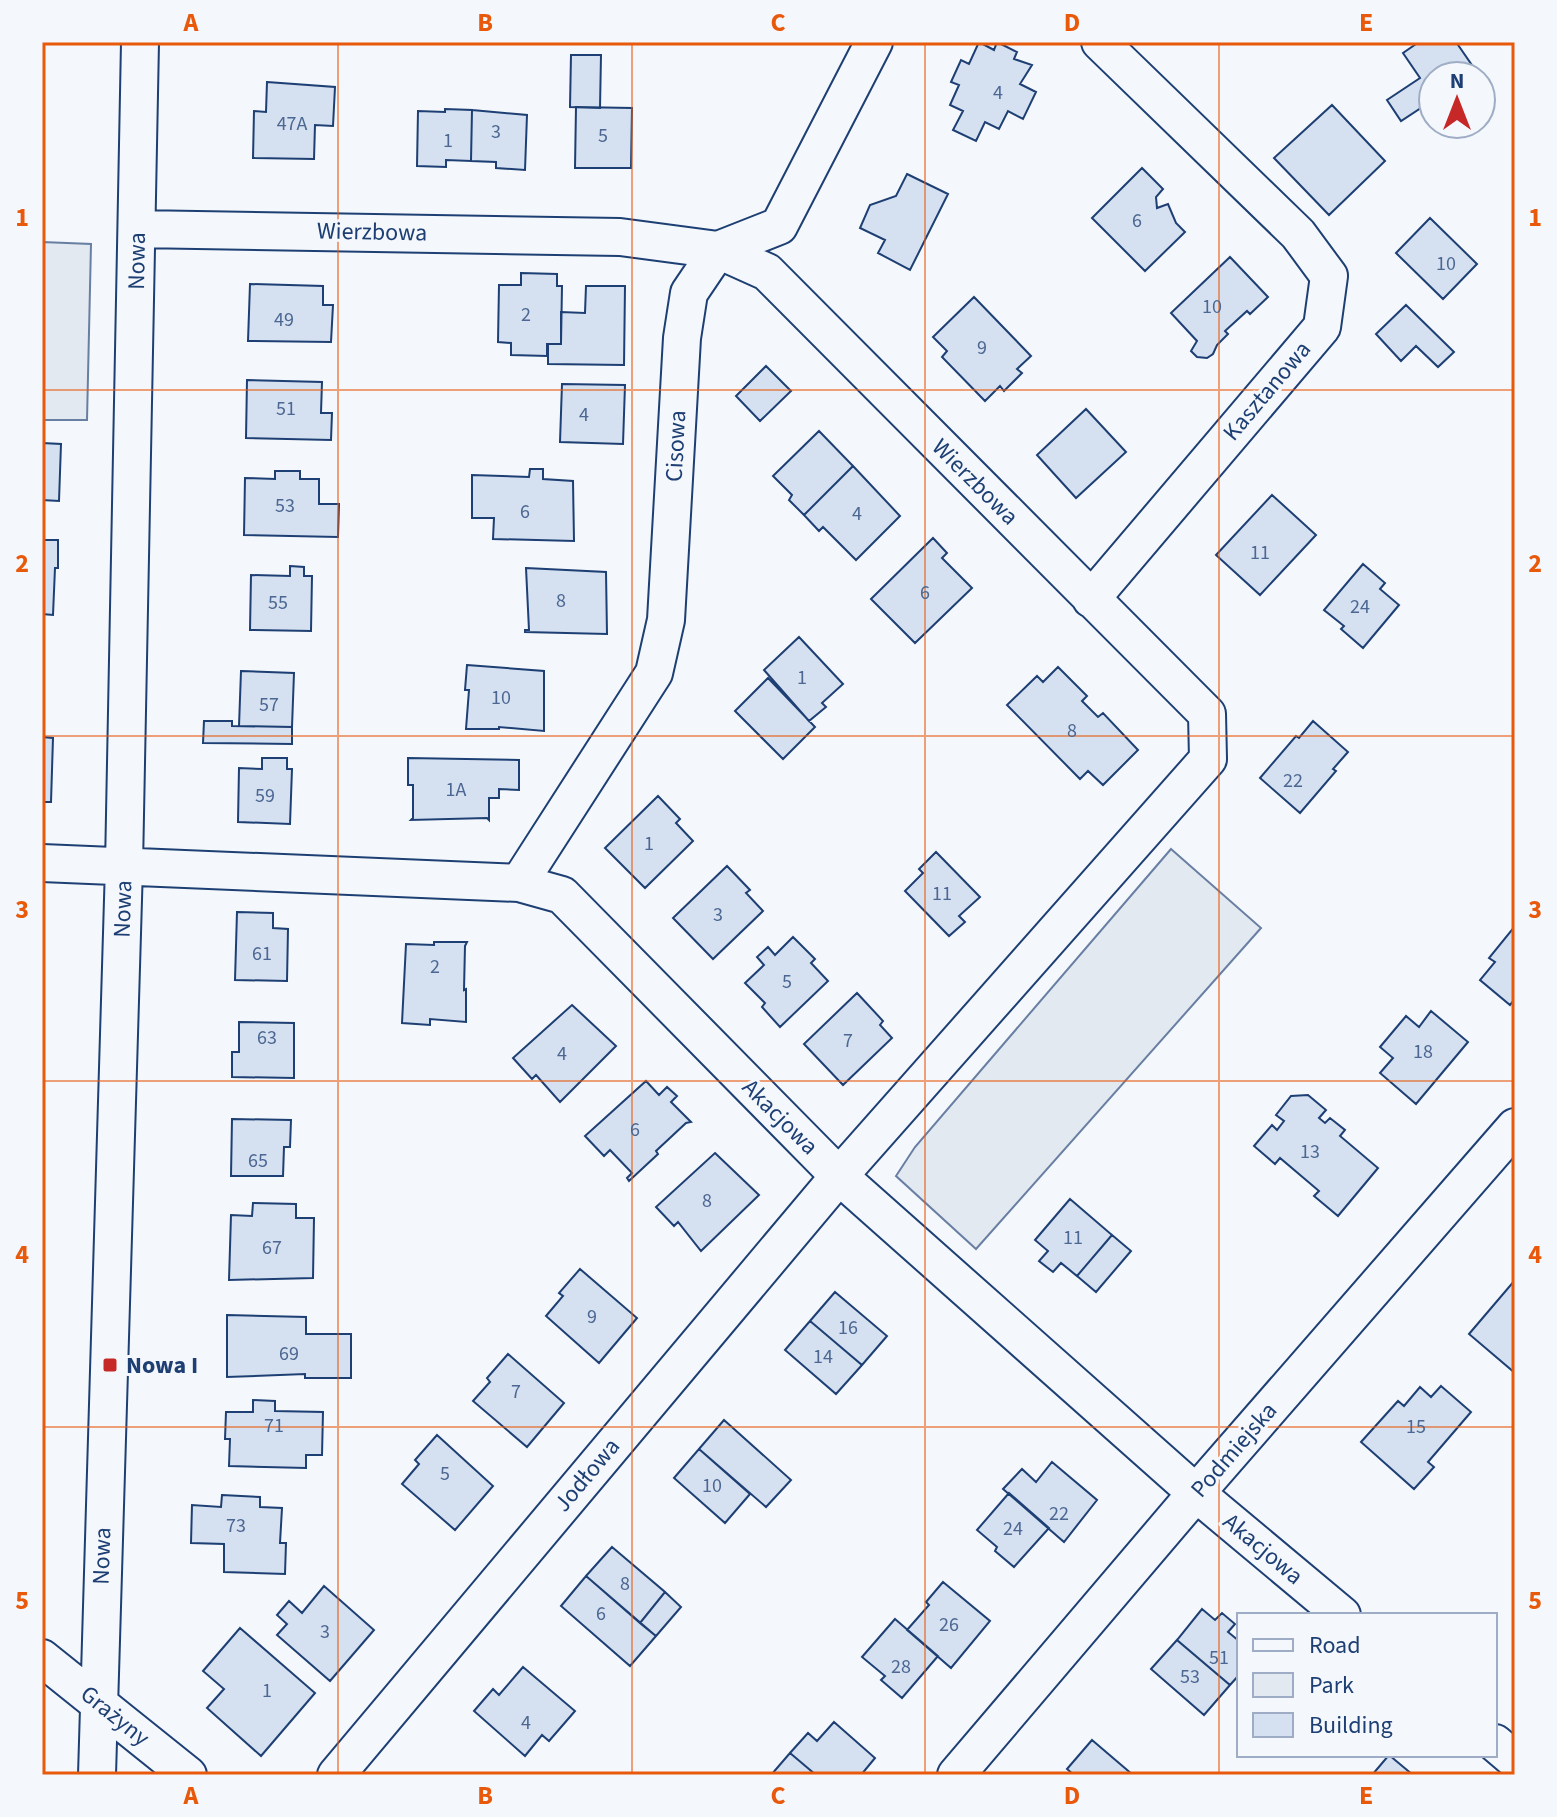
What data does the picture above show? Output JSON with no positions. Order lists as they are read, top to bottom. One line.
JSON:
{"streets":{"street":["Wierzbowa","Nowa","Kasztanowa","Cisowa","Akacjowa","Podmiejska","Jodłowa","Grażyny"]},"crossings":[["Wierzbowa","Nowa"],["Wierzbowa","Kasztanowa"],["Wierzbowa","Cisowa"],["Wierzbowa","Akacjowa"],["Wierzbowa","Jodłowa"],["Nowa","Akacjowa"],["Nowa","Grażyny"],["Cisowa","Akacjowa"],["Akacjowa","Podmiejska"],["Akacjowa","Jodłowa"]],"places":{"transit":["Nowa I"]},"house_numbers":["4","47A","3","5","1","6","10","10","2","49","9","51","4","53","6","4","11","6","8","55","24","1","10","57","8","22","1A","59","1","11","3","61","2","5","63","7","18","4","6","13","65","8","11","67","9","16","69","14","7","71","15","5","10","22","73","24","8","6","26","3","51","28","53","1","4"],"legend":["Road","Park","Building"],"north":"top","grid":{"columns":["A","B","C","D","E"],"rows":["1","2","3","4","5"]}}
